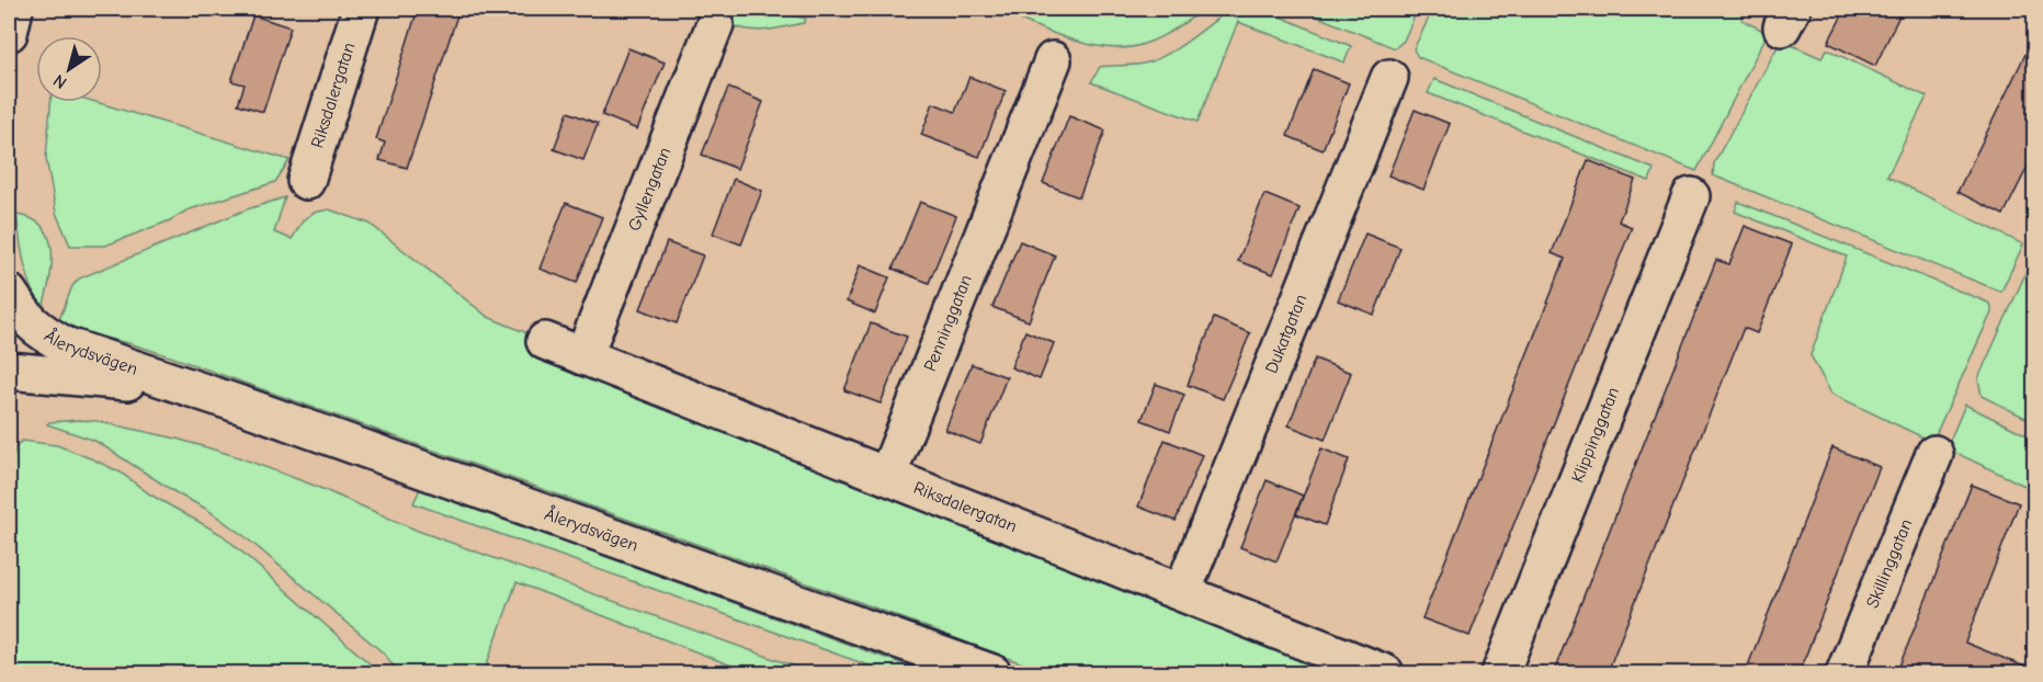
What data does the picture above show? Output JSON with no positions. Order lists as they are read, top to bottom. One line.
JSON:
{"streets":{"street":["Riksdalergatan","Gyllengatan","Penninggatan","Dukatgatan","Ålerydsvägen","Klippinggatan","Skillinggatan"]},"crossings":[["Riksdalergatan","Gyllengatan"],["Riksdalergatan","Penninggatan"],["Riksdalergatan","Dukatgatan"]],"north":"bottom left"}
